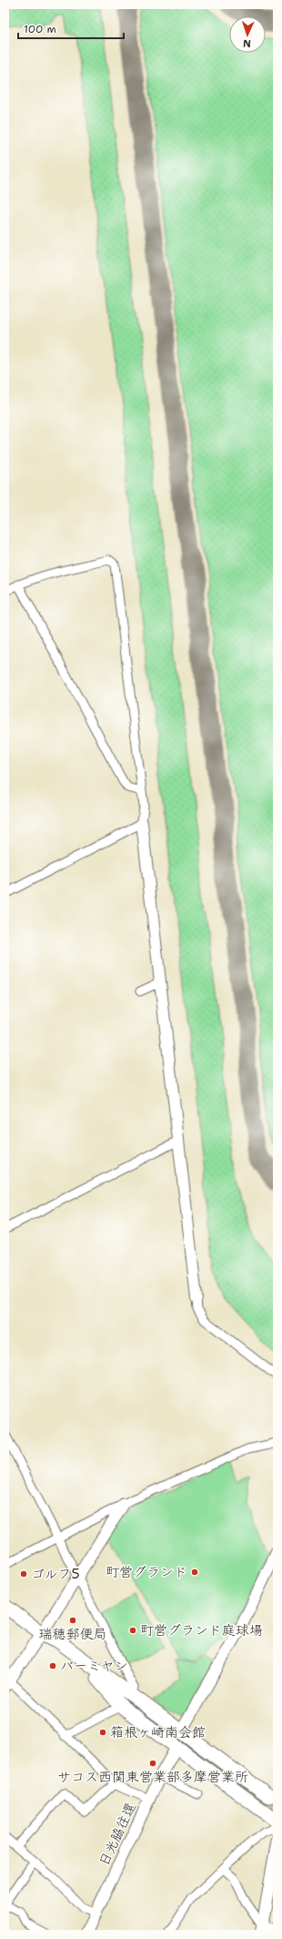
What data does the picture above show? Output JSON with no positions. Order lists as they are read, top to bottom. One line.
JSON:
{"streets":{"street":["日光脇往還"]},"places":["町営グランド","ゴルフ5","瑞穂郵便局","町営グランド庭球場","バーミヤン","箱根ヶ崎南会館","サコス西関東営業部多摩営業所"],"scale_bar":"100 m","north":"bottom"}
